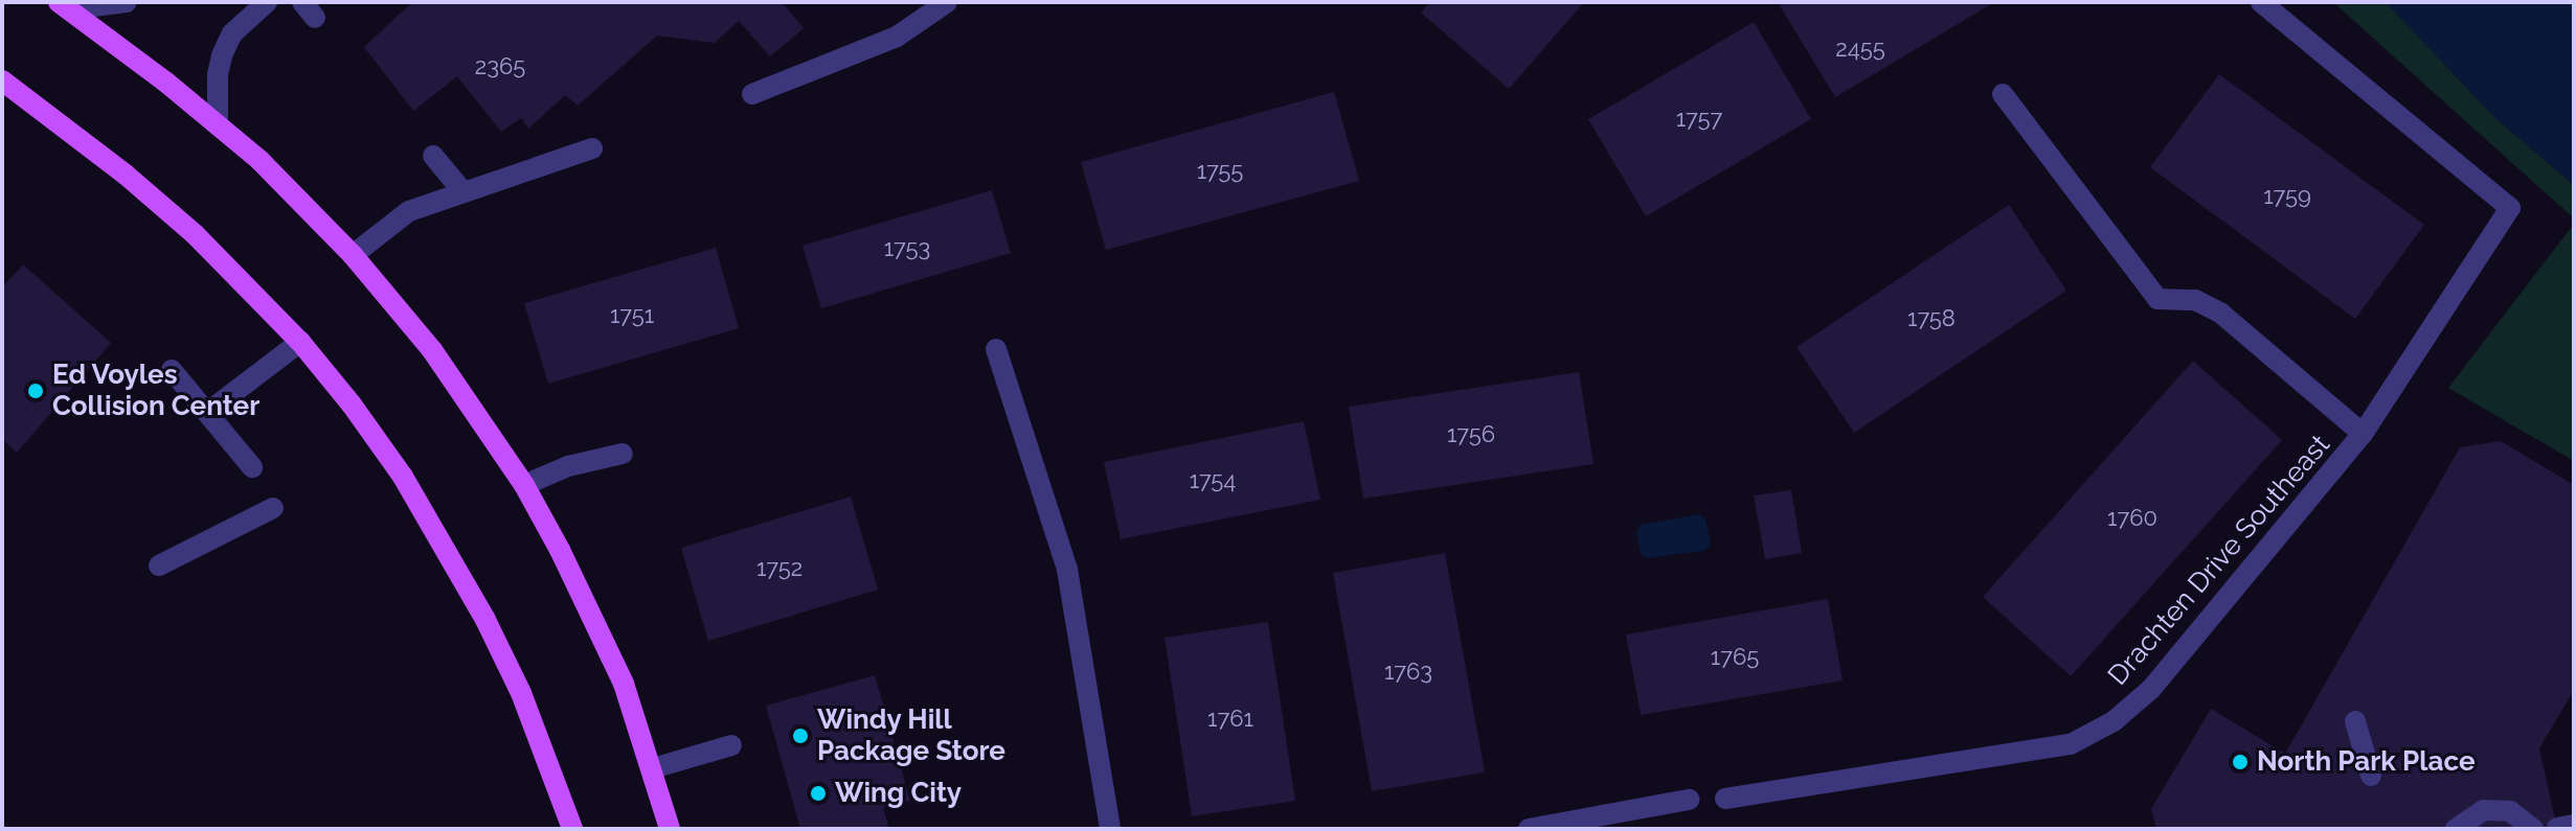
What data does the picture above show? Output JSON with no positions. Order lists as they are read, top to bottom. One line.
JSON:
{"streets":{"street":["Drachten Drive Southeast"]},"places":["Ed Voyles Collision Center","Windy Hill Package Store","North Park Place","Wing City"],"house_numbers":["2455","2365","1757","1755","1759","1753","1751","1758","1756","1754","1760","1752","1765","1763","1761"]}
